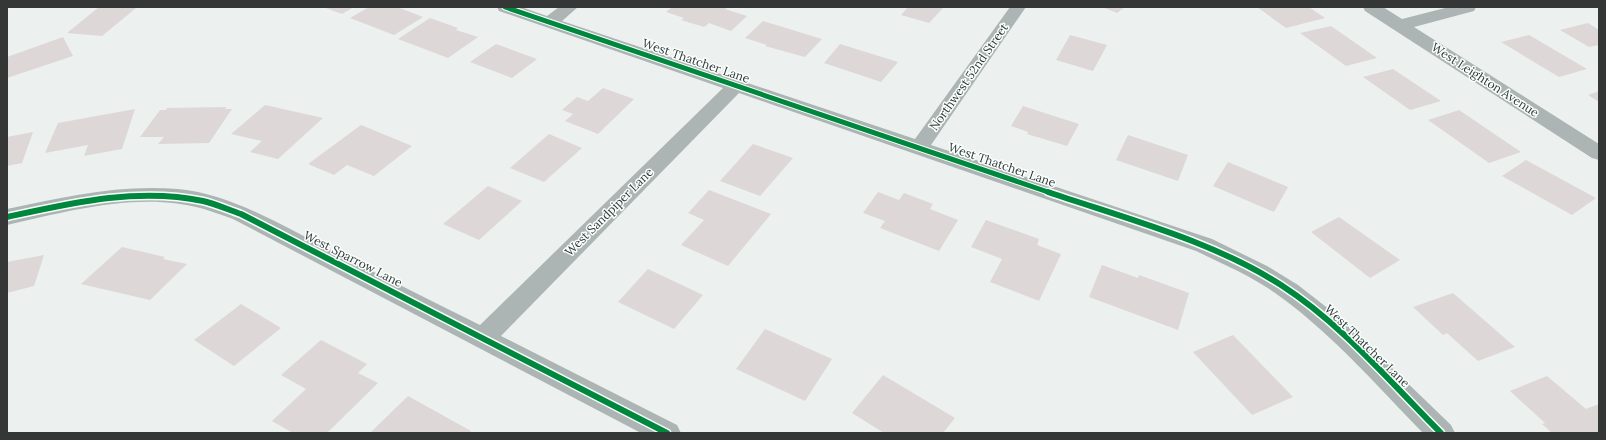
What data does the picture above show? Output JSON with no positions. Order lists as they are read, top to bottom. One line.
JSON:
{"streets":{"street":["West Thatcher Lane","Northwest 52nd Street","West Leighton Avenue","West Sandpiper Lane","West Sparrow Lane"]},"crossings":[["West Thatcher Lane","Northwest 52nd Street"],["West Thatcher Lane","West Sandpiper Lane"],["West Sandpiper Lane","West Sparrow Lane"]]}
